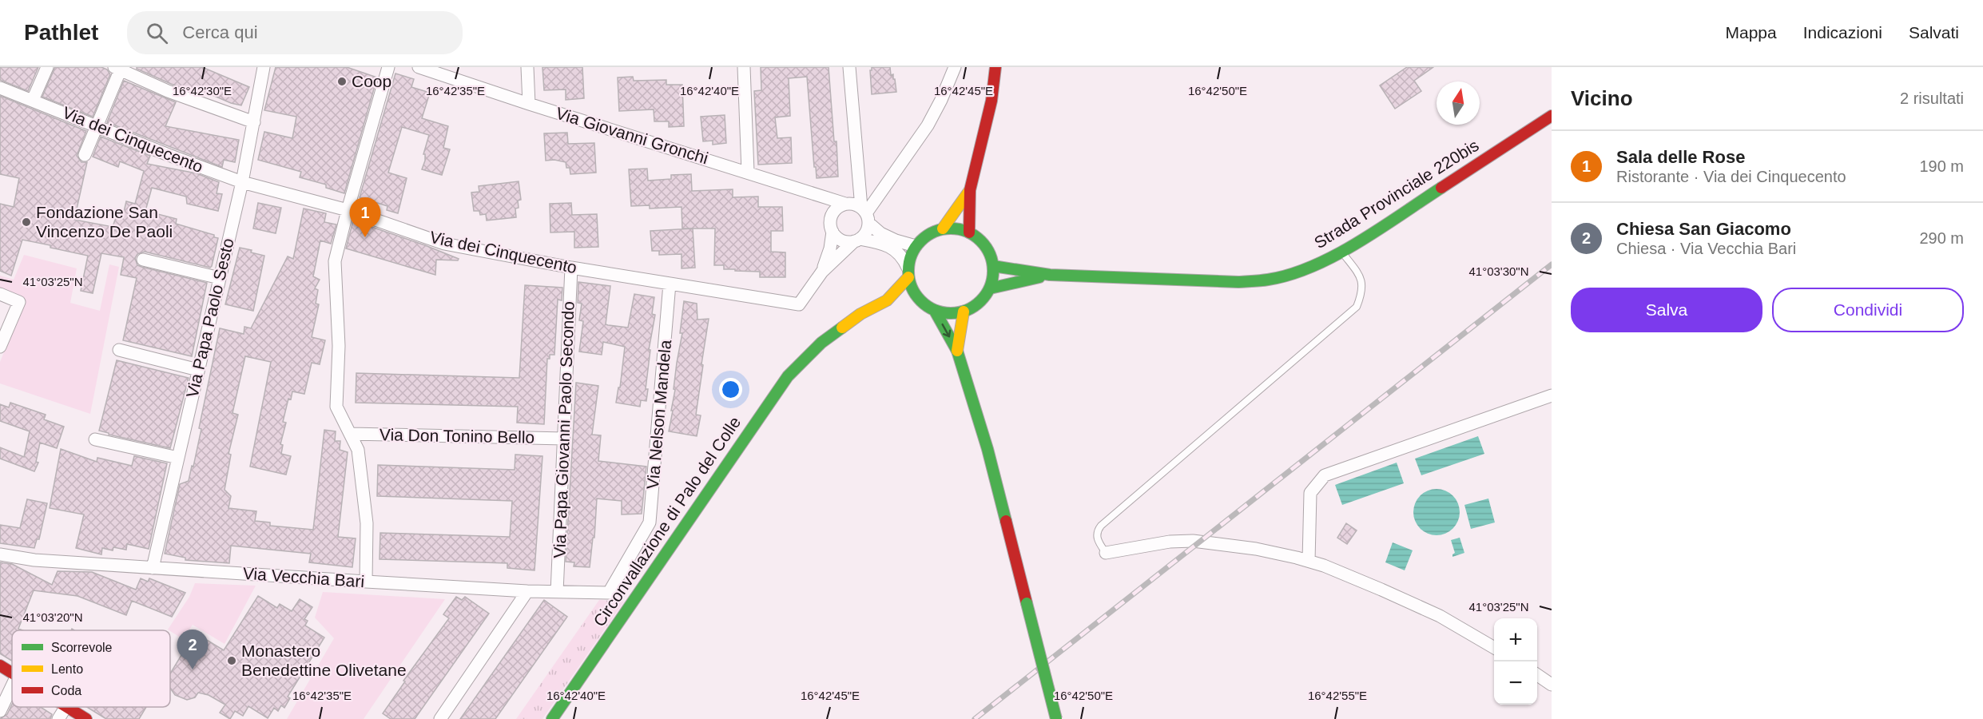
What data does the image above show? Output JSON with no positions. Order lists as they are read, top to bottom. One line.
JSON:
{"streets":{"street":["Via Giovanni Gronchi","Via dei Cinquecento","Strada Provinciale 220bis","Via Papa Paolo Sesto","Via Nelson Mandela","Via Papa Giovanni Paolo Secondo","Via Don Tonino Bello","Circonvallazione di Palo del Colle","Via Vecchia Bari"]},"crossings":[["Via dei Cinquecento","Via Papa Paolo Sesto"],["Via dei Cinquecento","Via Nelson Mandela"],["Via dei Cinquecento","Via Papa Giovanni Paolo Secondo"],["Via Papa Paolo Sesto","Via Vecchia Bari"],["Via Nelson Mandela","Via Vecchia Bari"],["Via Papa Giovanni Paolo Secondo","Via Don Tonino Bello"],["Via Papa Giovanni Paolo Secondo","Via Vecchia Bari"]],"places":["Coop","Fondazione San Vincenzo De Paoli","Monastero Benedettine Olivetane"],"legend":["Scorrevole","Lento","Coda"],"north":"top","page":{"header":"Pathlet","search":"Cerca qui","nav":["Mappa","Indicazioni","Salvati"],"heading":["Vicino","2 risultati"],"list":[{"mark":"1","name":"Sala delle Rose","note":"Ristorante · Via dei Cinquecento","value":"190 m"},{"mark":"2","name":"Chiesa San Giacomo","note":"Chiesa · Via Vecchia Bari","value":"290 m"}],"pins":["1","2"],"buttons":["Salva","Condividi"],"map_buttons":["+","−"]},"coordinates":["16°42'30\"E","16°42'35\"E","16°42'40\"E","16°42'45\"E","16°42'50\"E","41°03'30\"N","41°03'25\"N","41°03'20\"N","16°42'55\"E"]}
